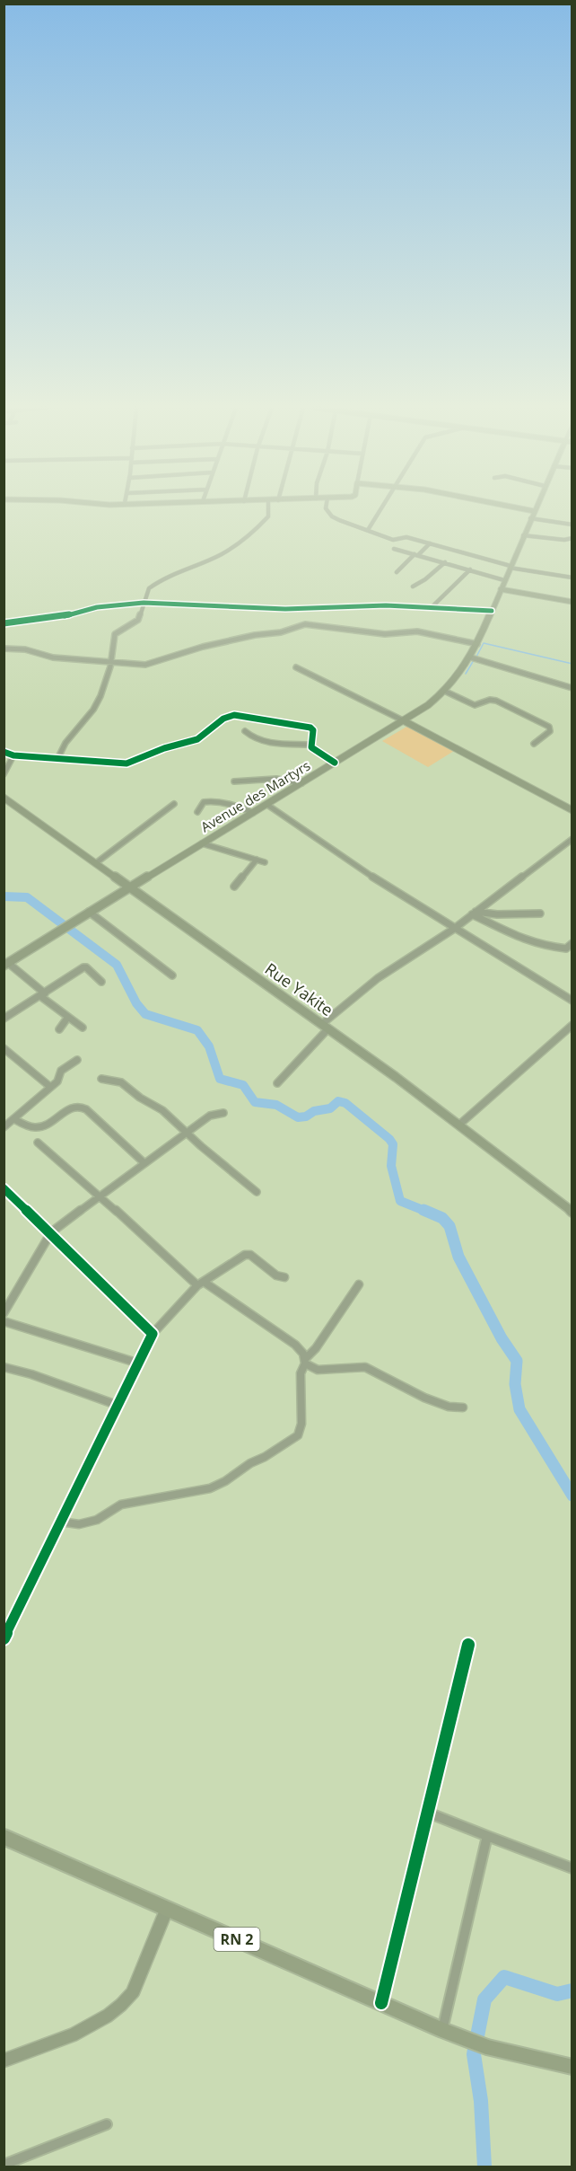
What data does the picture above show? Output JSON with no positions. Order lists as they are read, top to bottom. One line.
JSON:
{"streets":{"main road":["Avenue des Martyrs","Rue Yakite","RN 2"]},"crossings":[["Avenue des Martyrs","Rue Yakite"]]}
